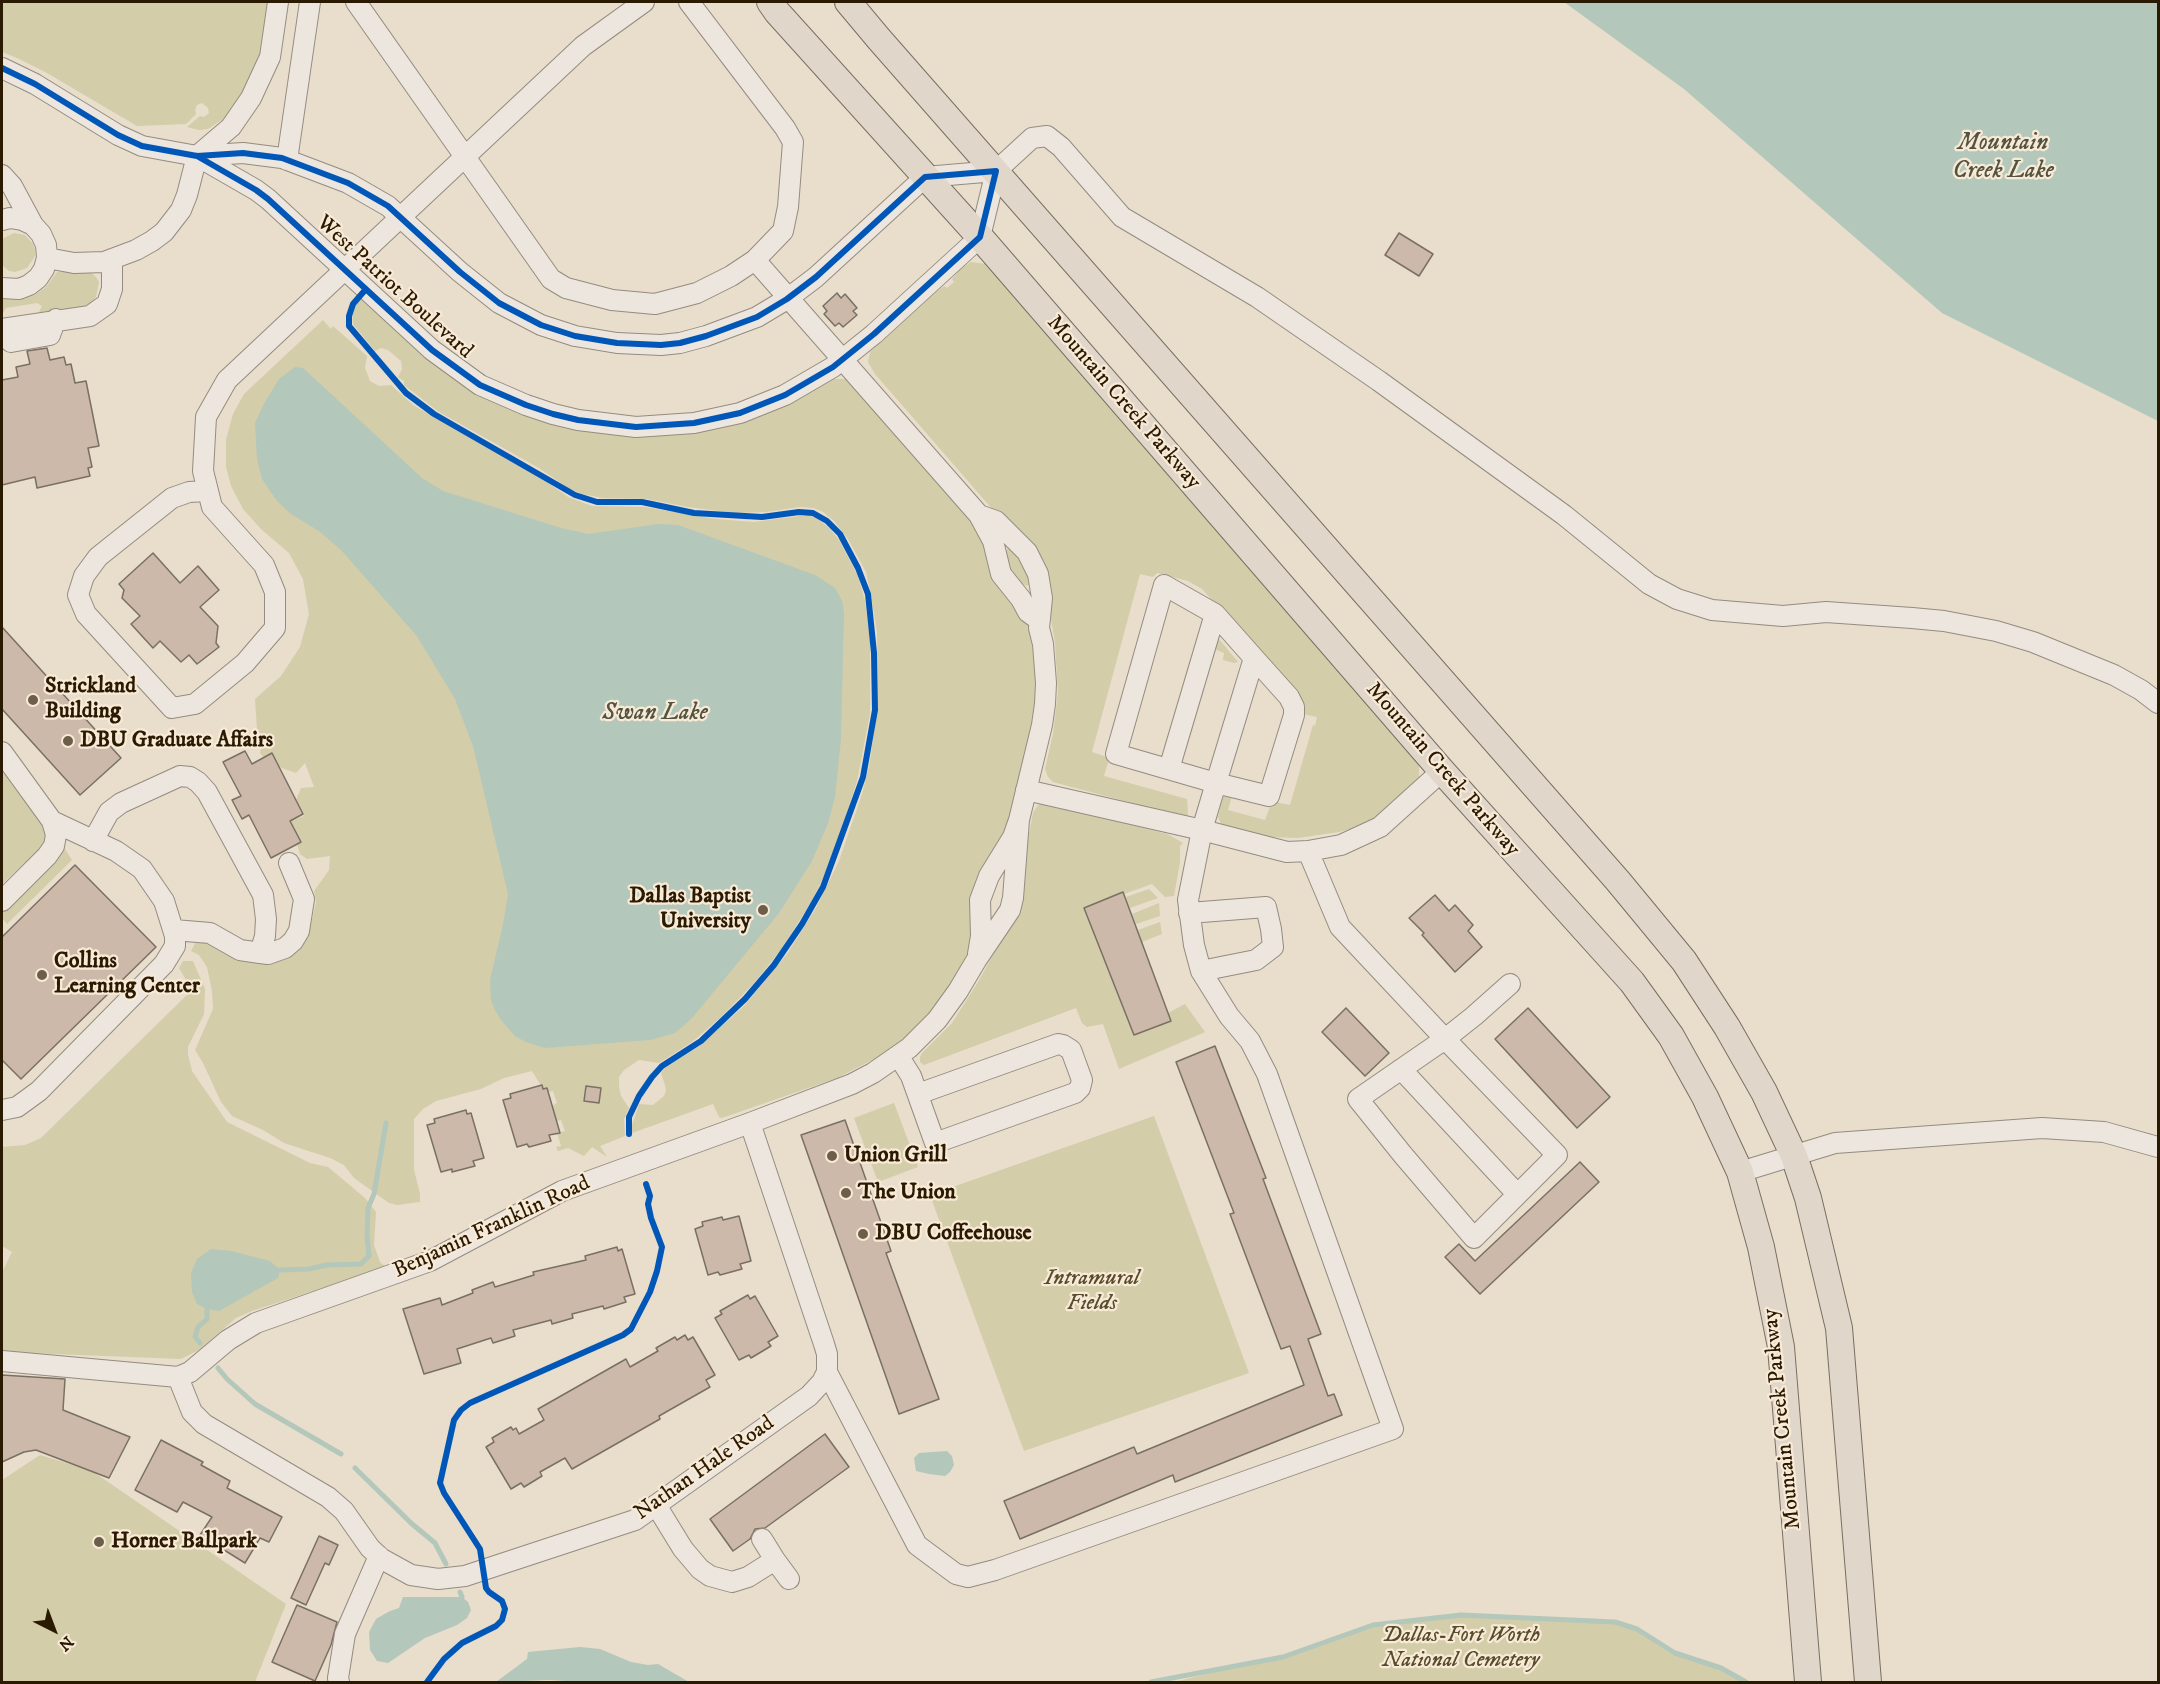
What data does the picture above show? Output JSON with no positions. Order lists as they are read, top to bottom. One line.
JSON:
{"streets":{"main road":["Mountain Creek Parkway"],"street":["West Patriot Boulevard","Benjamin Franklin Road","Nathan Hale Road"]},"crossings":[["West Patriot Boulevard","Mountain Creek Parkway"],["Benjamin Franklin Road","Nathan Hale Road"]],"water":["Mountain Creek Lake","Swan Lake"],"parks":["Intramural Fields","Dallas-Fort Worth National Cemetery"],"places":["Strickland Building","DBU Graduate Affairs","Dallas Baptist University","Collins Learning Center","Union Grill","The Union","DBU Coffeehouse","Horner Ballpark"],"north":"bottom right"}
